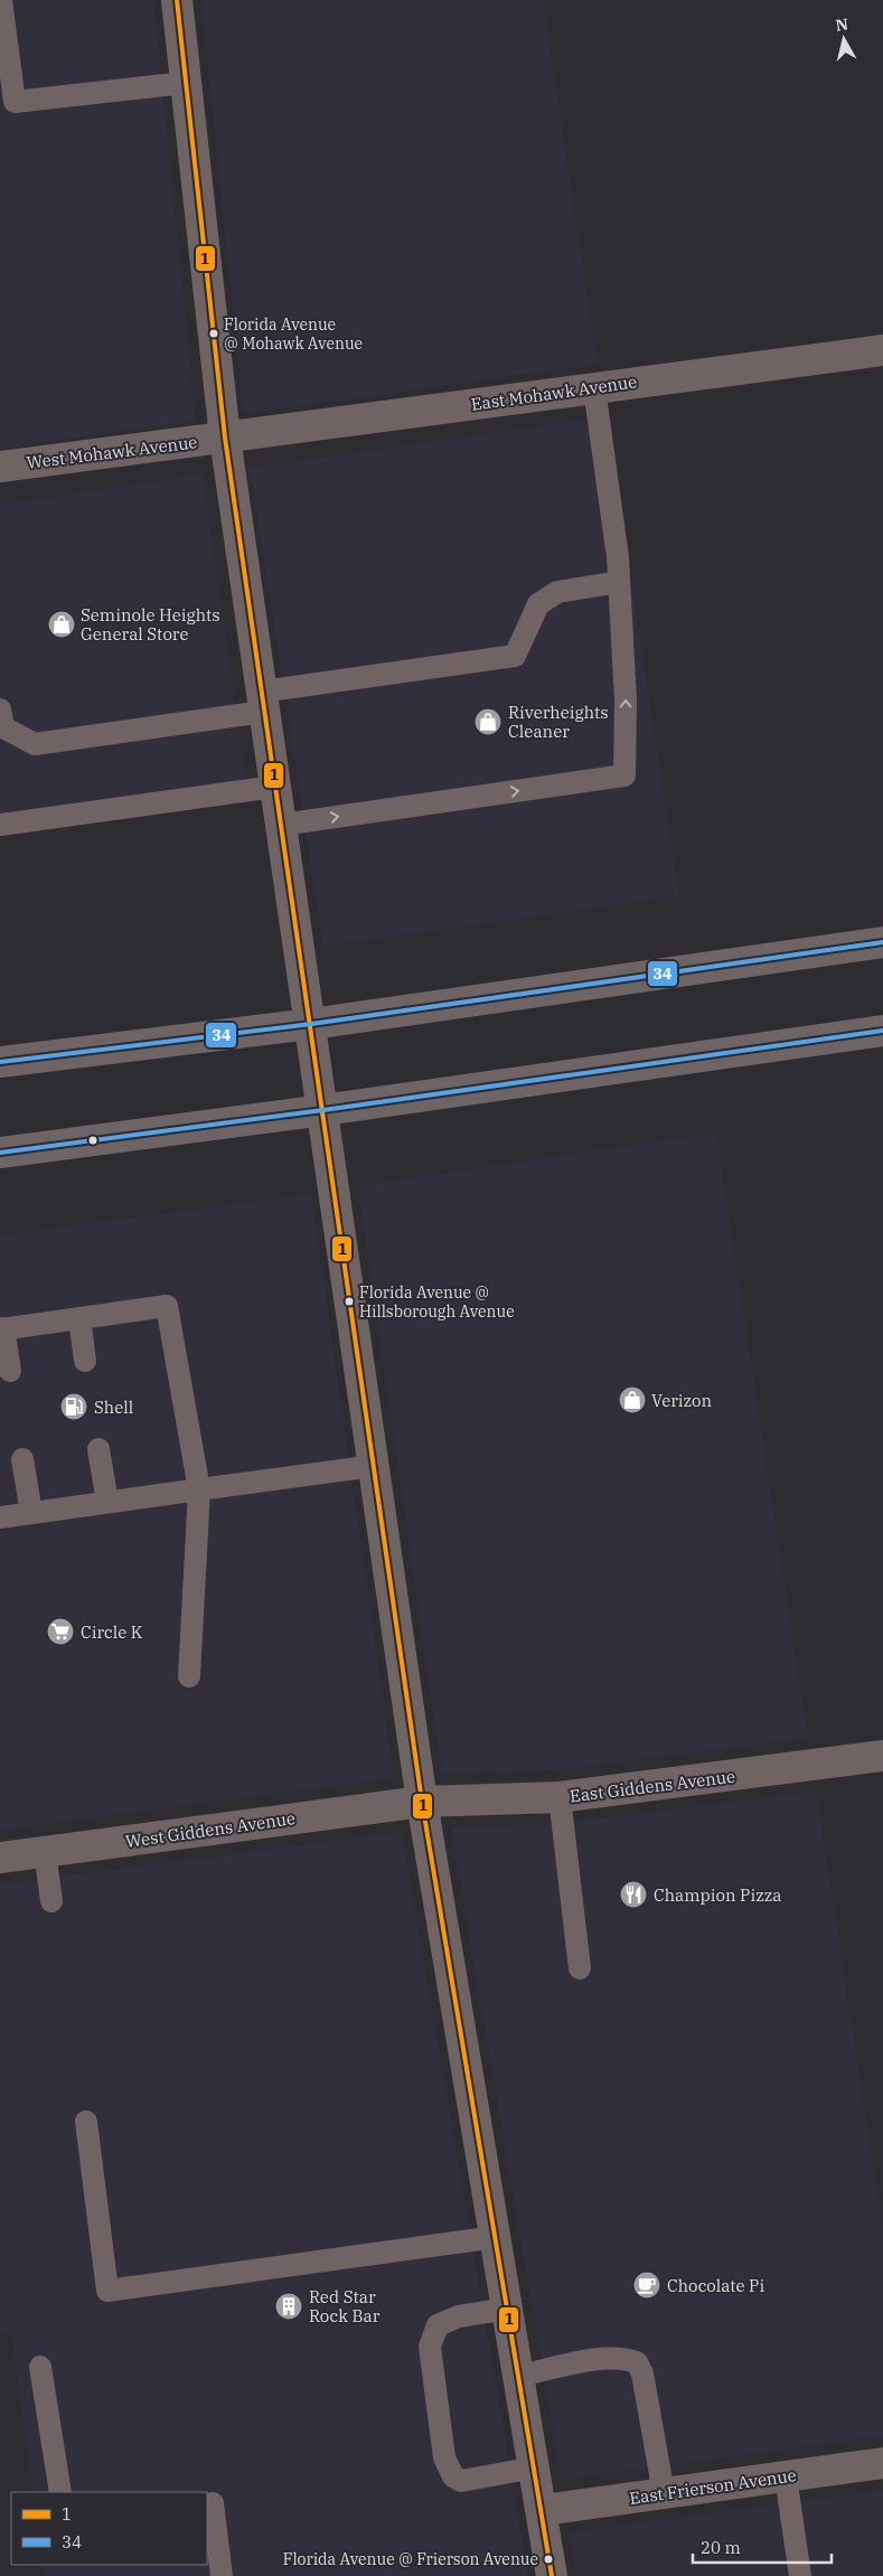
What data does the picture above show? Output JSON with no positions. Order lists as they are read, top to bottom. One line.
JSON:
{"streets":{"street":["East Mohawk Avenue","West Mohawk Avenue","East Giddens Avenue","West Giddens Avenue","East Frierson Avenue"]},"crossings":[["East Mohawk Avenue","West Mohawk Avenue"],["East Giddens Avenue","West Giddens Avenue"]],"places":{"other":["Florida Avenue @ Mohawk Avenue","Florida Avenue @ Hillsborough Avenue","Florida Avenue @ Frierson Avenue"],"shop":["Seminole Heights General Store","Riverheights Cleaner","Verizon"],"fuel station":["Shell"],"supermarket":["Circle K"],"restaurant":["Champion Pizza"],"cafe":["Chocolate Pi"],"building":["Red Star Rock Bar"]},"lines":["transit line 1","transit line 34"],"legend":["1","34"],"scale_bar":"20 m","north":"top"}
